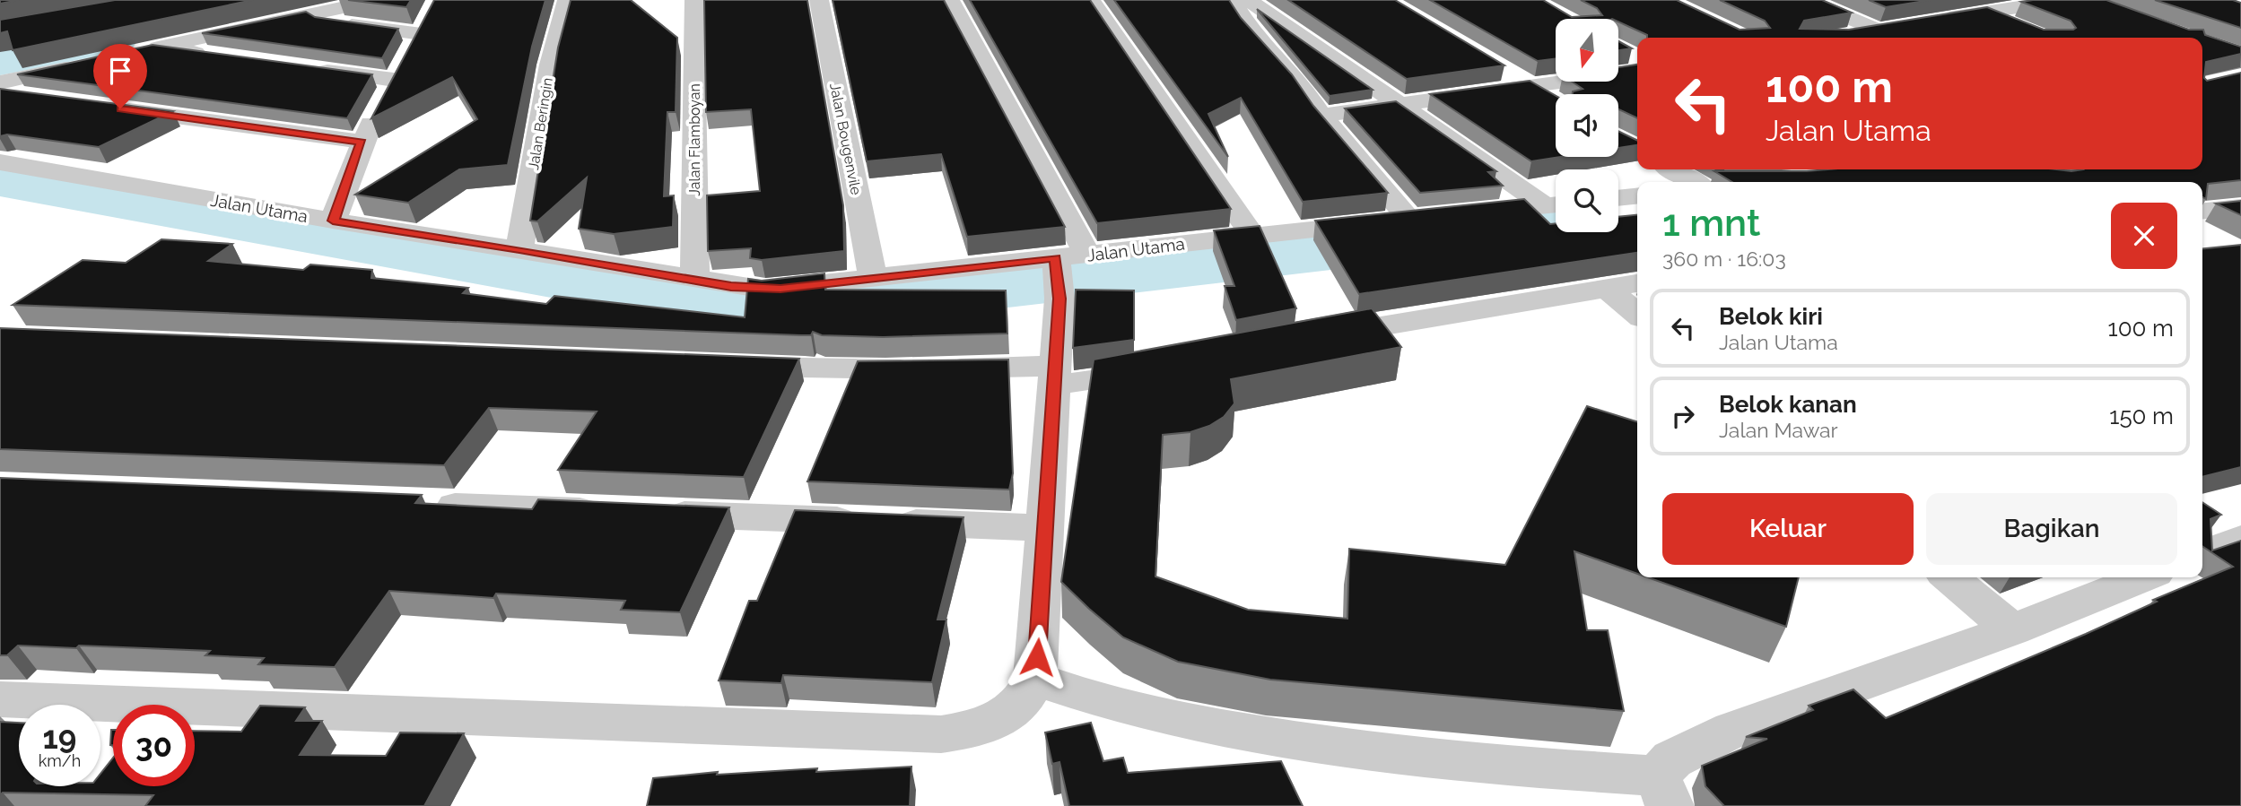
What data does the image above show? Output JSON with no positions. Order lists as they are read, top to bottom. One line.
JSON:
{"streets":{"street":["Jalan Beringin","Jalan Bougenvile","Jalan Flamboyan","Jalan Utama"]},"crossings":[["Jalan Beringin","Jalan Utama"],["Jalan Bougenvile","Jalan Utama"],["Jalan Flamboyan","Jalan Utama"]],"north":"bottom","page":{"turn":["100 m","Jalan Utama"],"heading":["1 mnt","360 m · 16:03"],"list":[{"name":"Belok kiri","note":"Jalan Utama","value":"100 m"},{"name":"Belok kanan","note":"Jalan Mawar","value":"150 m"}],"buttons":["Keluar","Bagikan"],"speed":"19 km/h","limit":"30"}}
